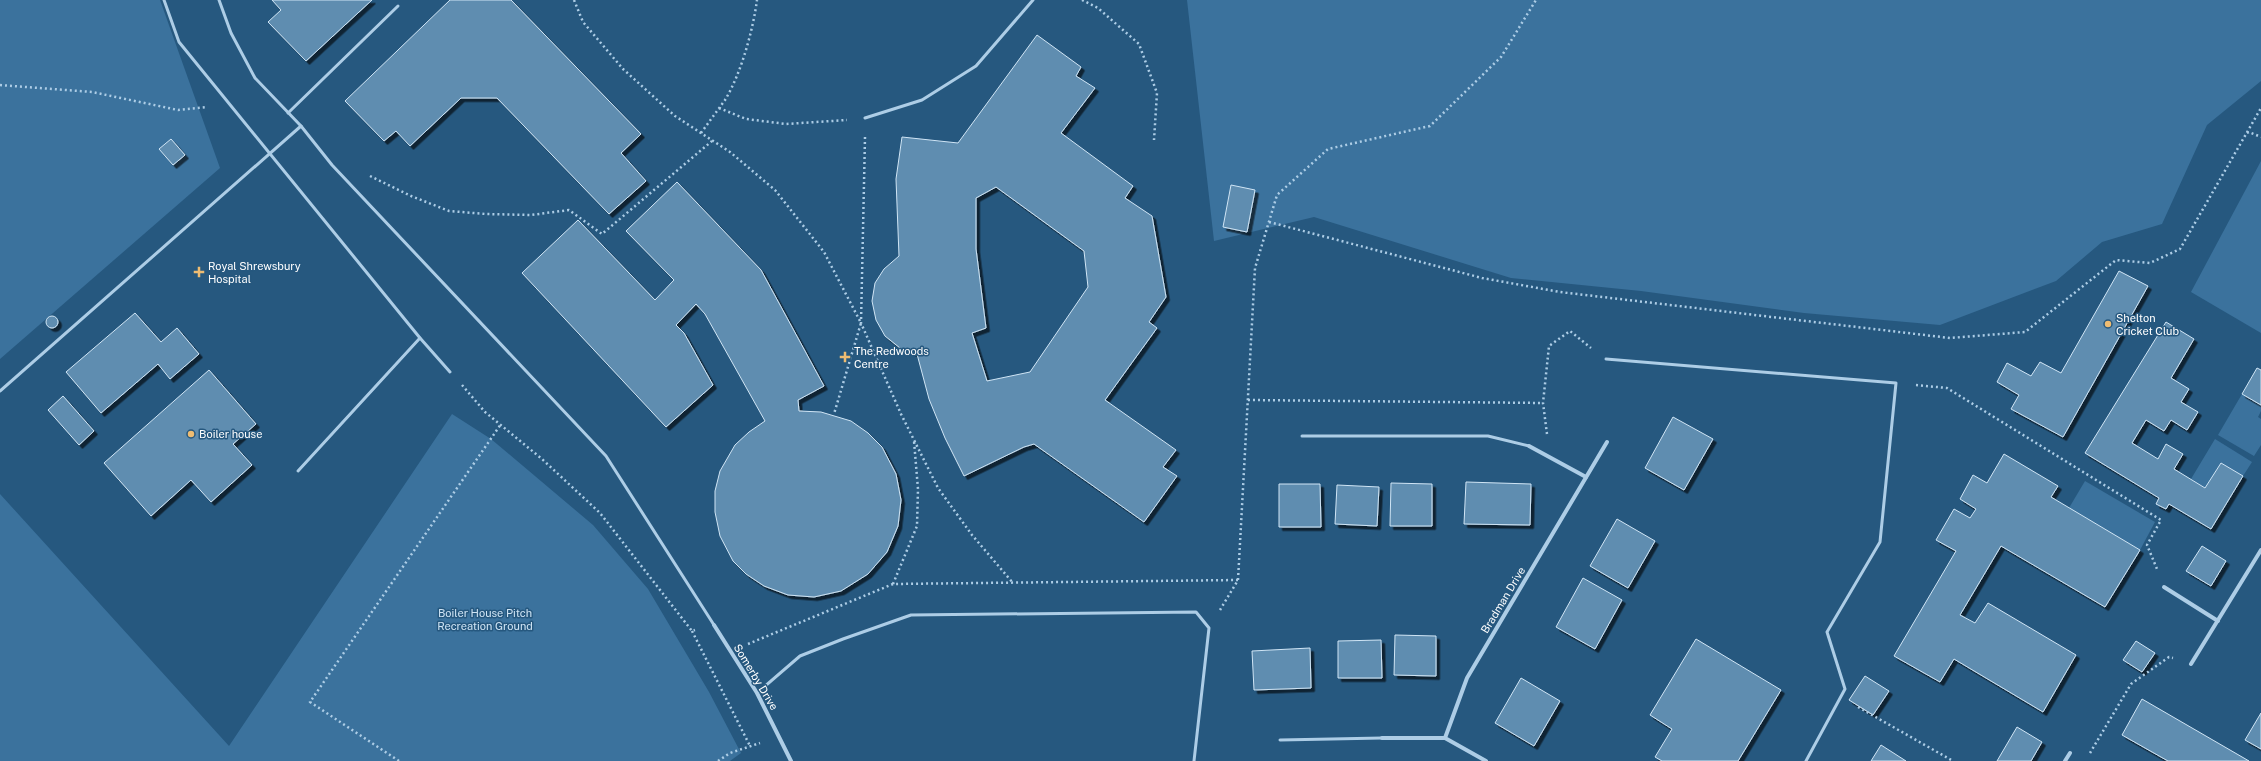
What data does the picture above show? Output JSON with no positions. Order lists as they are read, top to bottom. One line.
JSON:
{"streets":{"street":["Bradman Drive","Somerby Drive"]},"parks":["Boiler House Pitch Recreation Ground"],"places":{"health":["Royal Shrewsbury Hospital","The Redwoods Centre"],"other":["Shelton Cricket Club","Boiler house"]}}
